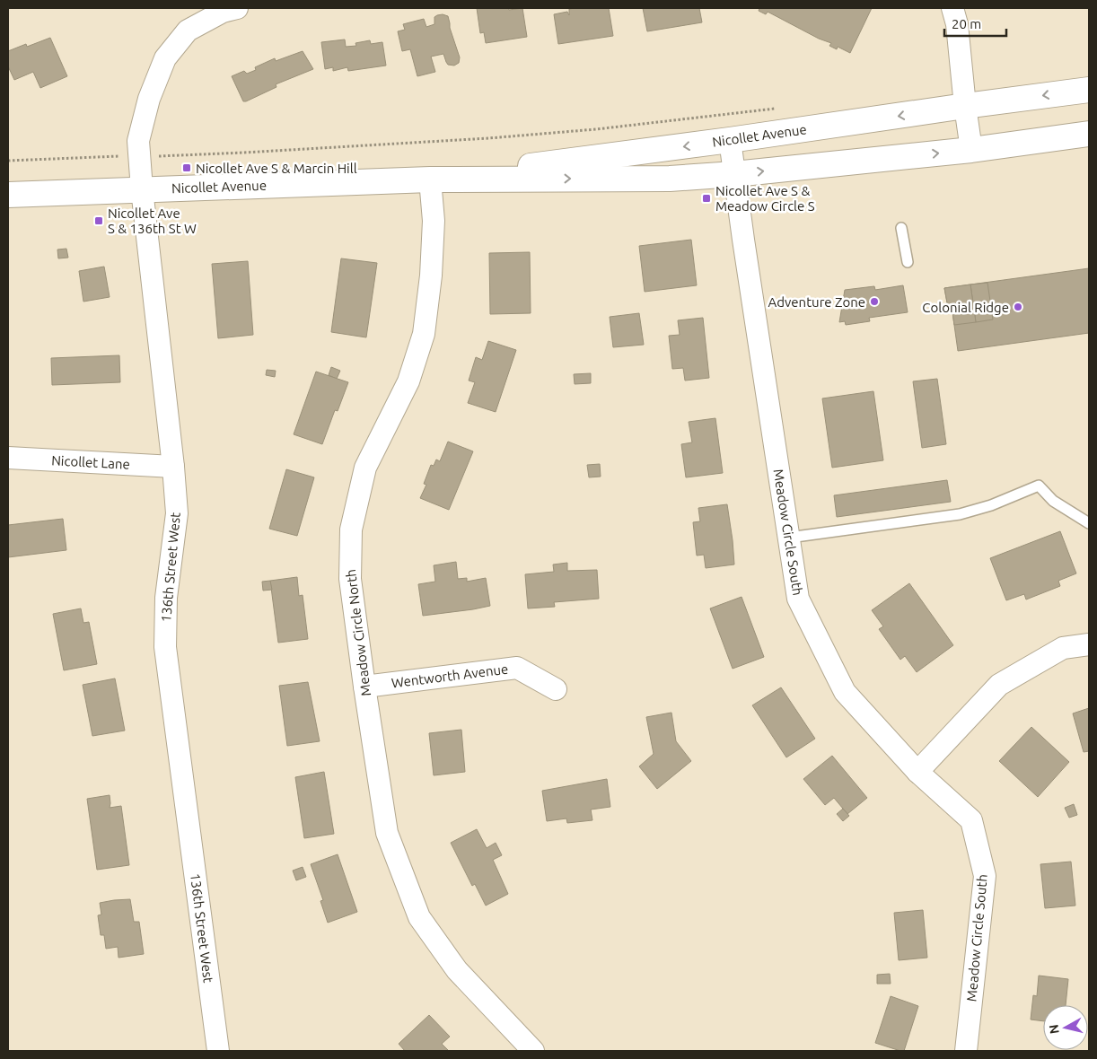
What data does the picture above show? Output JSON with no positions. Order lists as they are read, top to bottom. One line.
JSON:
{"streets":{"main road":["Nicollet Avenue"],"street":["Nicollet Lane","Meadow Circle South","136th Street West","Meadow Circle North","Wentworth Avenue"]},"crossings":[["Nicollet Avenue","Meadow Circle South"],["Nicollet Avenue","136th Street West"],["Nicollet Avenue","Meadow Circle North"],["Nicollet Lane","136th Street West"],["Meadow Circle North","Wentworth Avenue"]],"places":{"transit":["Nicollet Ave S & Marcin Hill","Nicollet Ave S & Meadow Circle S","Nicollet Ave S & 136th St W"],"other":["Adventure Zone","Colonial Ridge"]},"scale_bar":"20 m","north":"left"}
